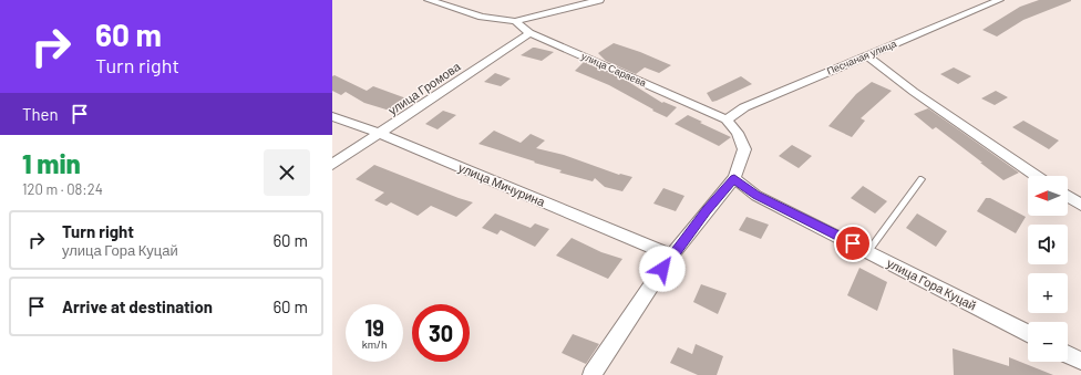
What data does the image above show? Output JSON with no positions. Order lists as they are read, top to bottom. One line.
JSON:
{"streets":{"street":["Песчаная улица","улица Сараева","улица Громова","улица Мичурина","улица Гора Куцай"]},"crossings":[["Песчаная улица","улица Сараева"],["улица Сараева","улица Громова"],["улица Громова","улица Мичурина"]],"north":"left","page":{"turn":["60 m","Turn right"],"then":"Then","heading":["1 min","120 m · 08:24"],"map_buttons":["+","−"],"list":[{"name":"Turn right","note":"улица Гора Куцай","value":"60 m"},{"name":"Arrive at destination","value":"60 m"}],"speed":"19 km/h","limit":"30"}}
